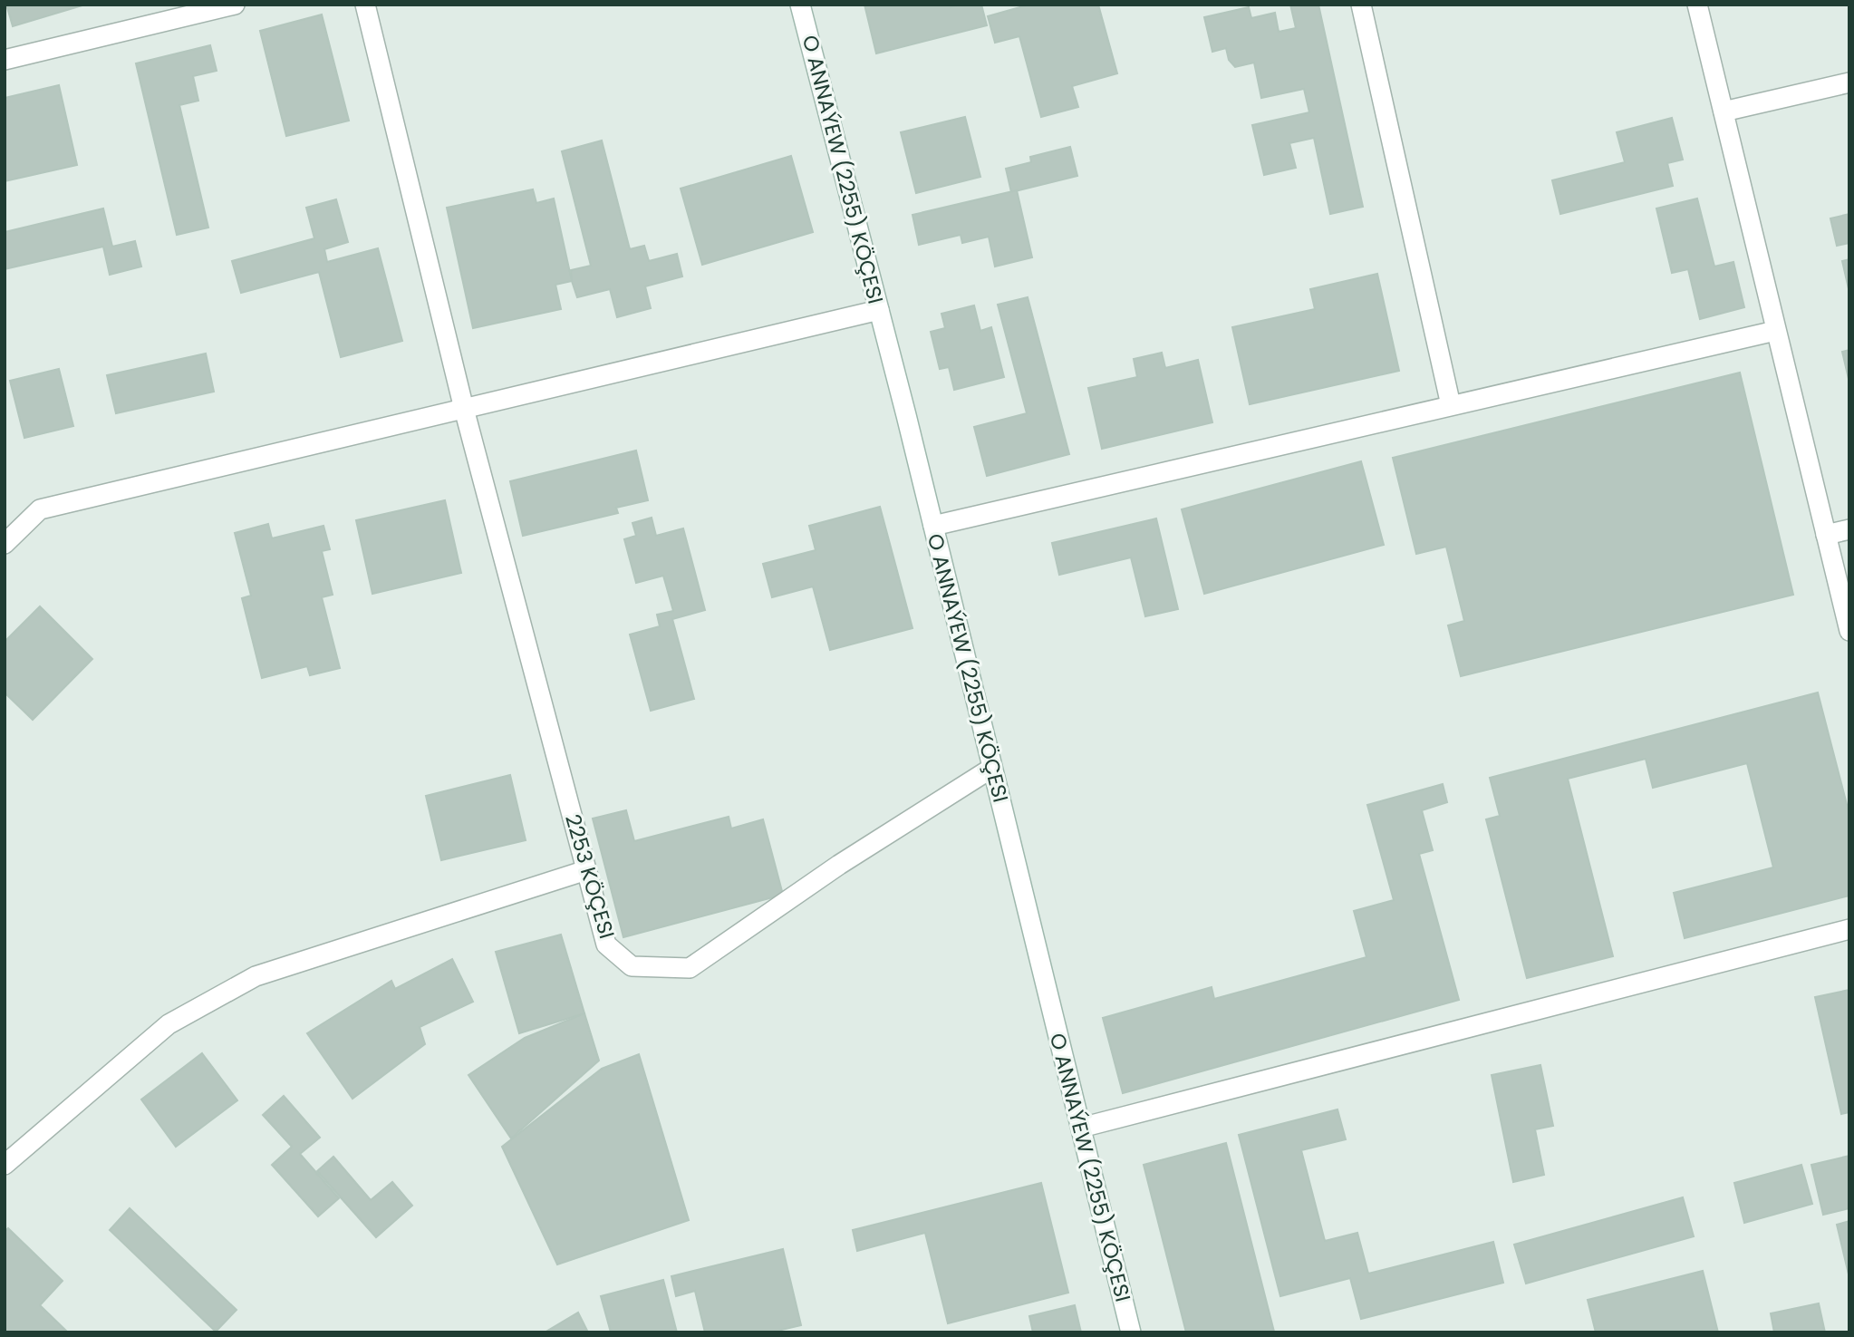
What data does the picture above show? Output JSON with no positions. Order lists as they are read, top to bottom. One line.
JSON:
{"streets":{"street":["O ANNAÝEW (2255) KÖÇESI","2253 KÖÇESI"]},"crossings":[["O ANNAÝEW (2255) KÖÇESI","2253 KÖÇESI"]]}
